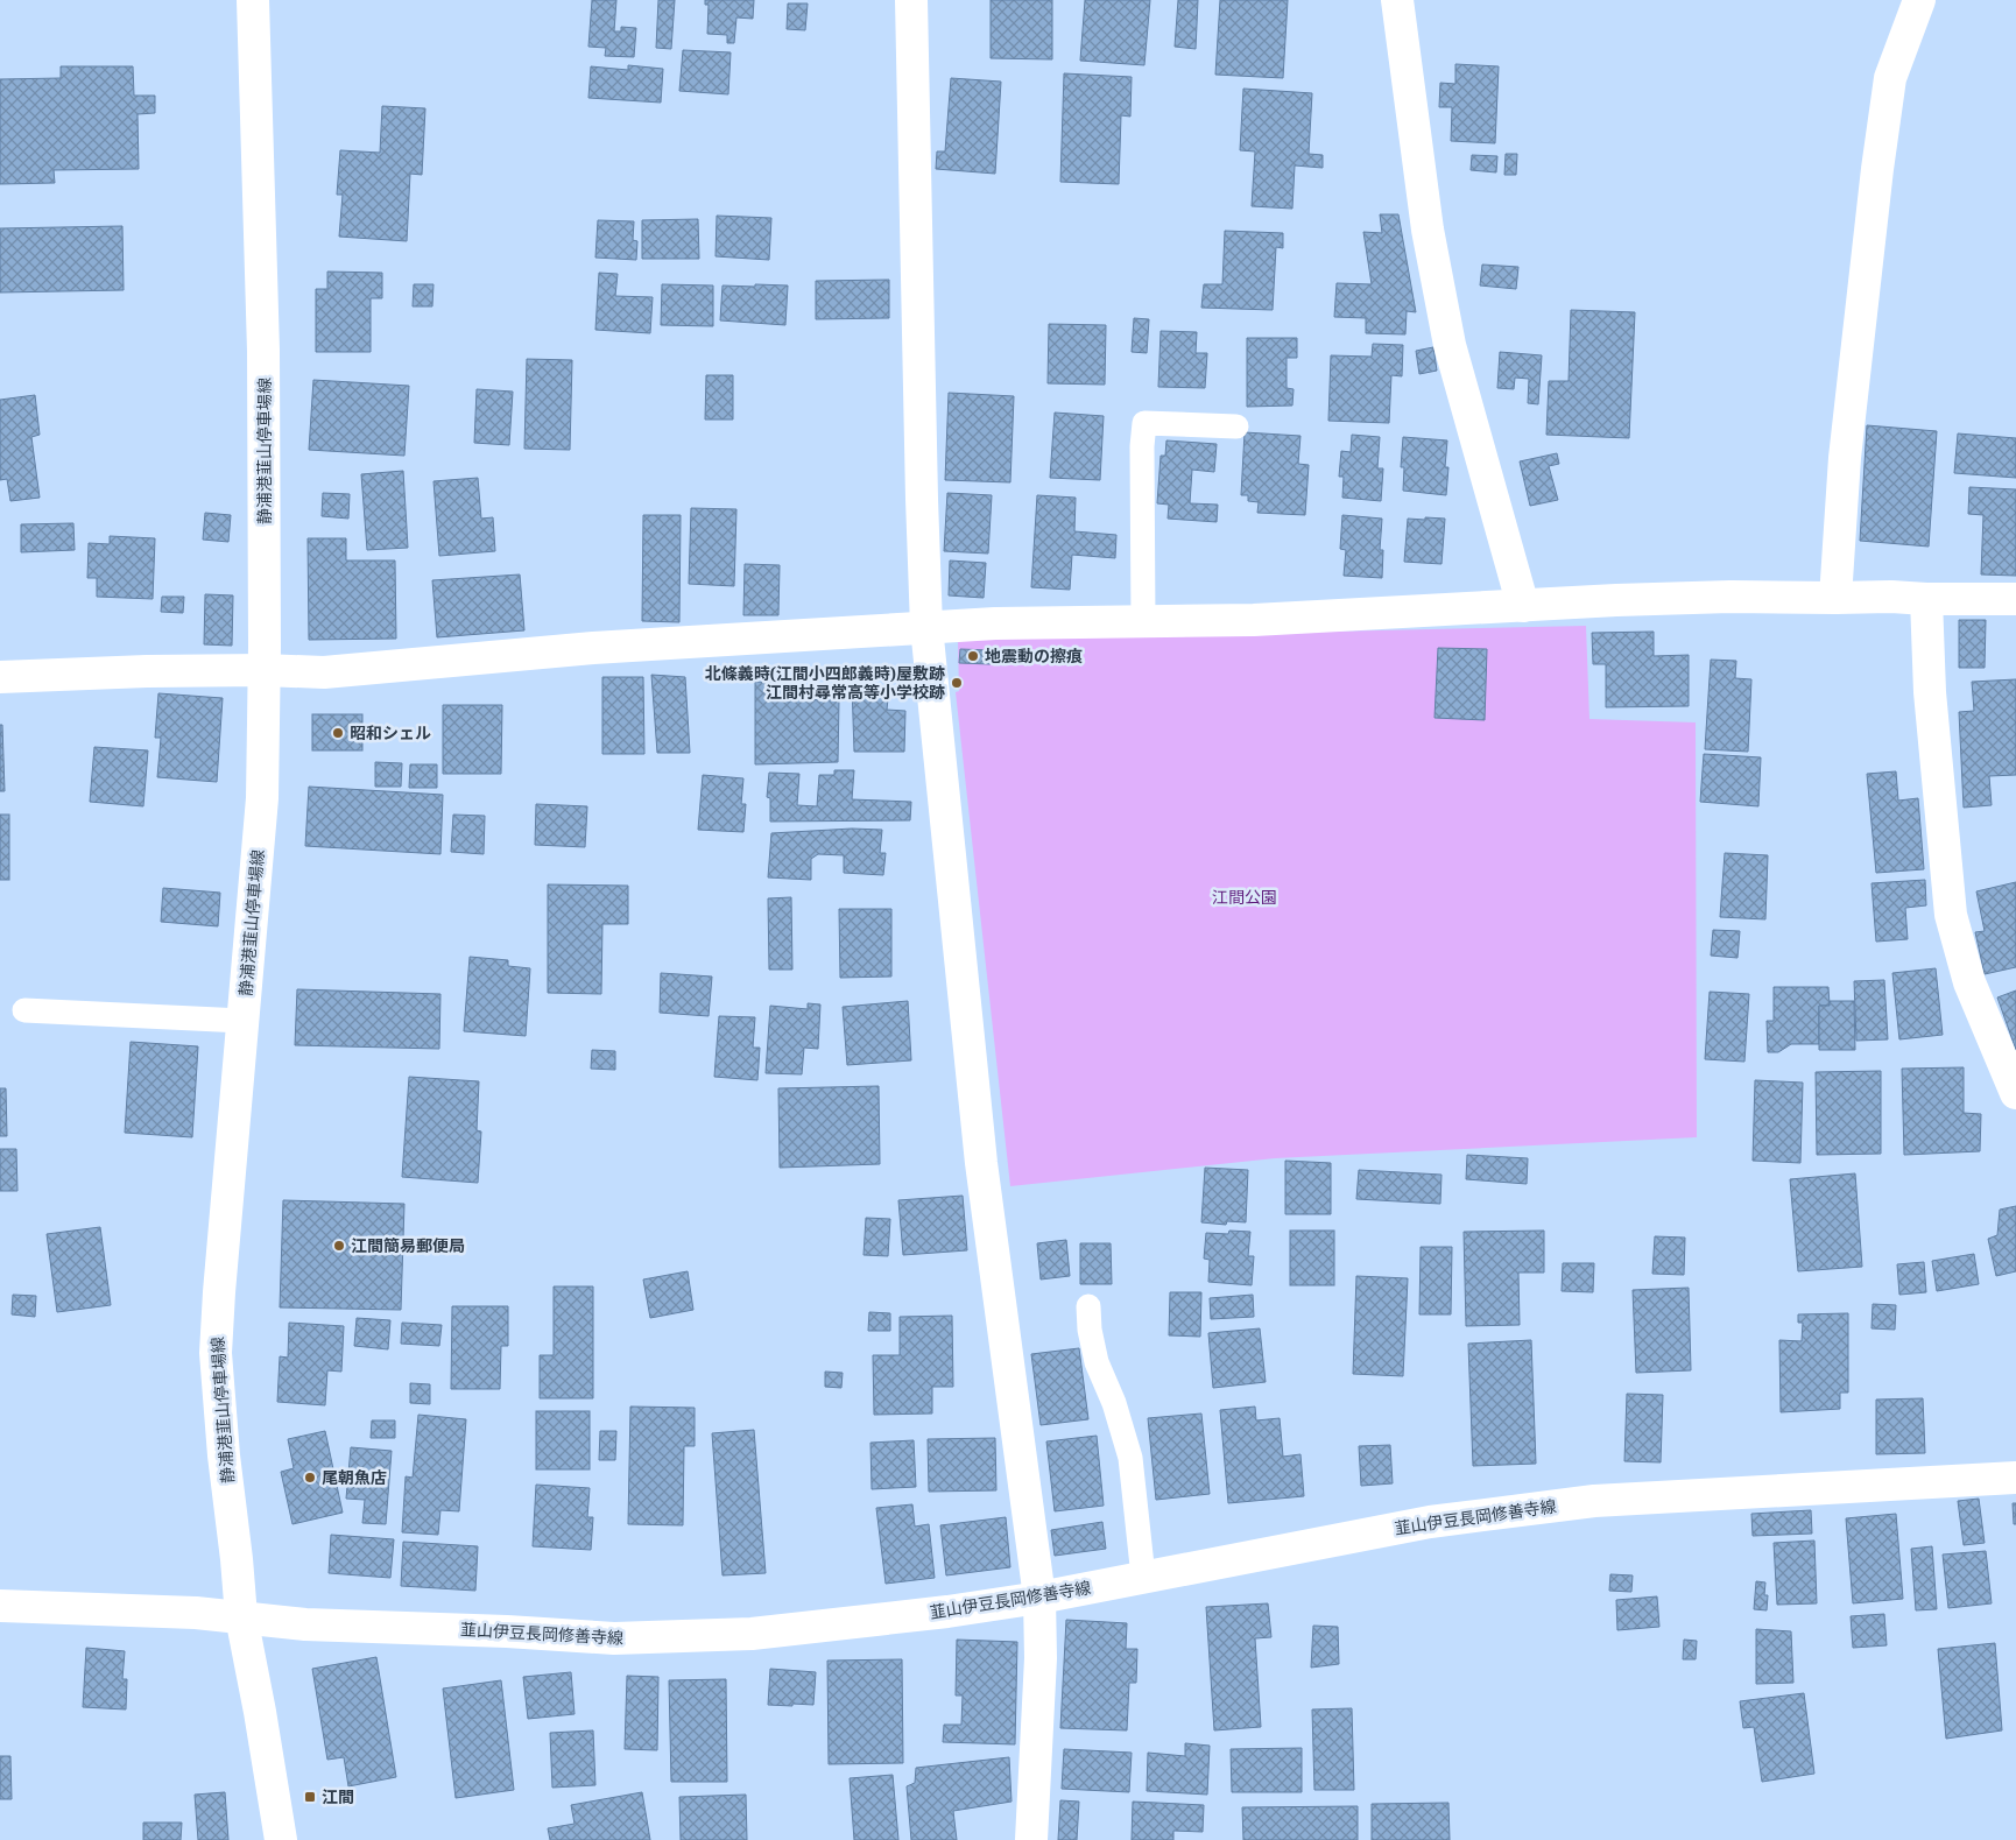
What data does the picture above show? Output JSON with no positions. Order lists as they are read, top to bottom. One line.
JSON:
{"streets":{"street":["静浦港韮山停車場線","韮山伊豆長岡修善寺線"]},"crossings":[["静浦港韮山停車場線","韮山伊豆長岡修善寺線"]],"parks":["江間公園"],"places":{"other":["地震動の擦痕","北條義時(江間小四郎義時)屋敷跡 江間村尋常高等小学校跡","昭和シェル","江間簡易郵便局","尾朝魚店"],"transit":["江間"]}}
